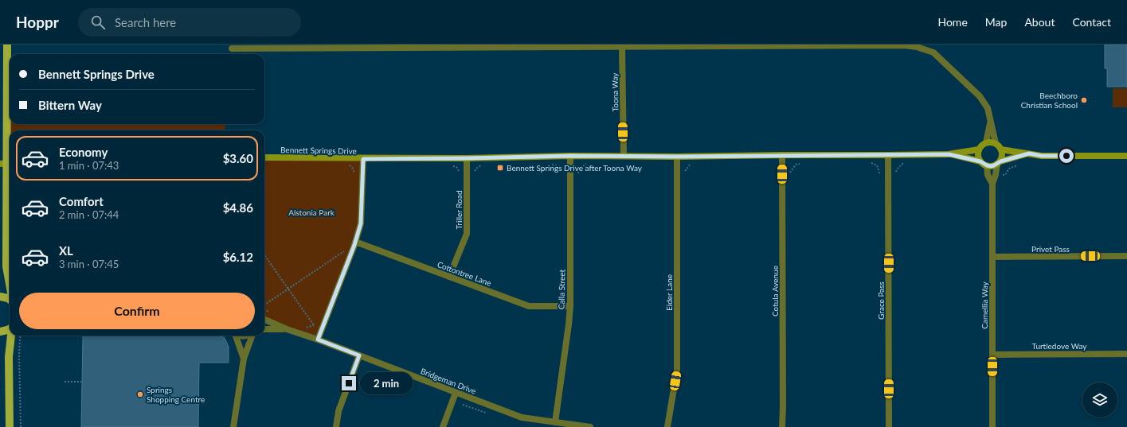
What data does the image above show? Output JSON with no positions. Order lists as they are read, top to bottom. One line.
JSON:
{"streets":{"street":["Toona Way","Bennett Springs Drive","Triller Road","Privet Pass","Cottontree Lane","Calla Street","Cotula Avenue","Eider Lane","Grace Pass","Camellia Way","Turtledove Way","Bridgeman Drive"]},"crossings":[["Toona Way","Bennett Springs Drive"],["Bennett Springs Drive","Triller Road"],["Bennett Springs Drive","Calla Street"],["Bennett Springs Drive","Cotula Avenue"],["Bennett Springs Drive","Eider Lane"],["Bennett Springs Drive","Grace Pass"],["Bennett Springs Drive","Camellia Way"],["Triller Road","Cottontree Lane"],["Privet Pass","Camellia Way"],["Cottontree Lane","Calla Street"],["Calla Street","Bridgeman Drive"],["Camellia Way","Turtledove Way"]],"parks":["Alstonia Park"],"places":{"other":["Beechboro Christian School","Springs Shopping Centre"],"transit":["Bennett Springs Drive after Toona Way"]},"page":{"header":"Hoppr","search":"Search here","nav":["Home","Map","About","Contact"],"banner":["Bennett Springs Drive","Bittern Way"],"list":[{"name":"Economy","note":"1 min · 07:43","value":"$3.60"},{"name":"Comfort","note":"2 min · 07:44","value":"$4.86"},{"name":"XL","note":"3 min · 07:45","value":"$6.12"}],"buttons":"Confirm","bubble":"2 min"}}
